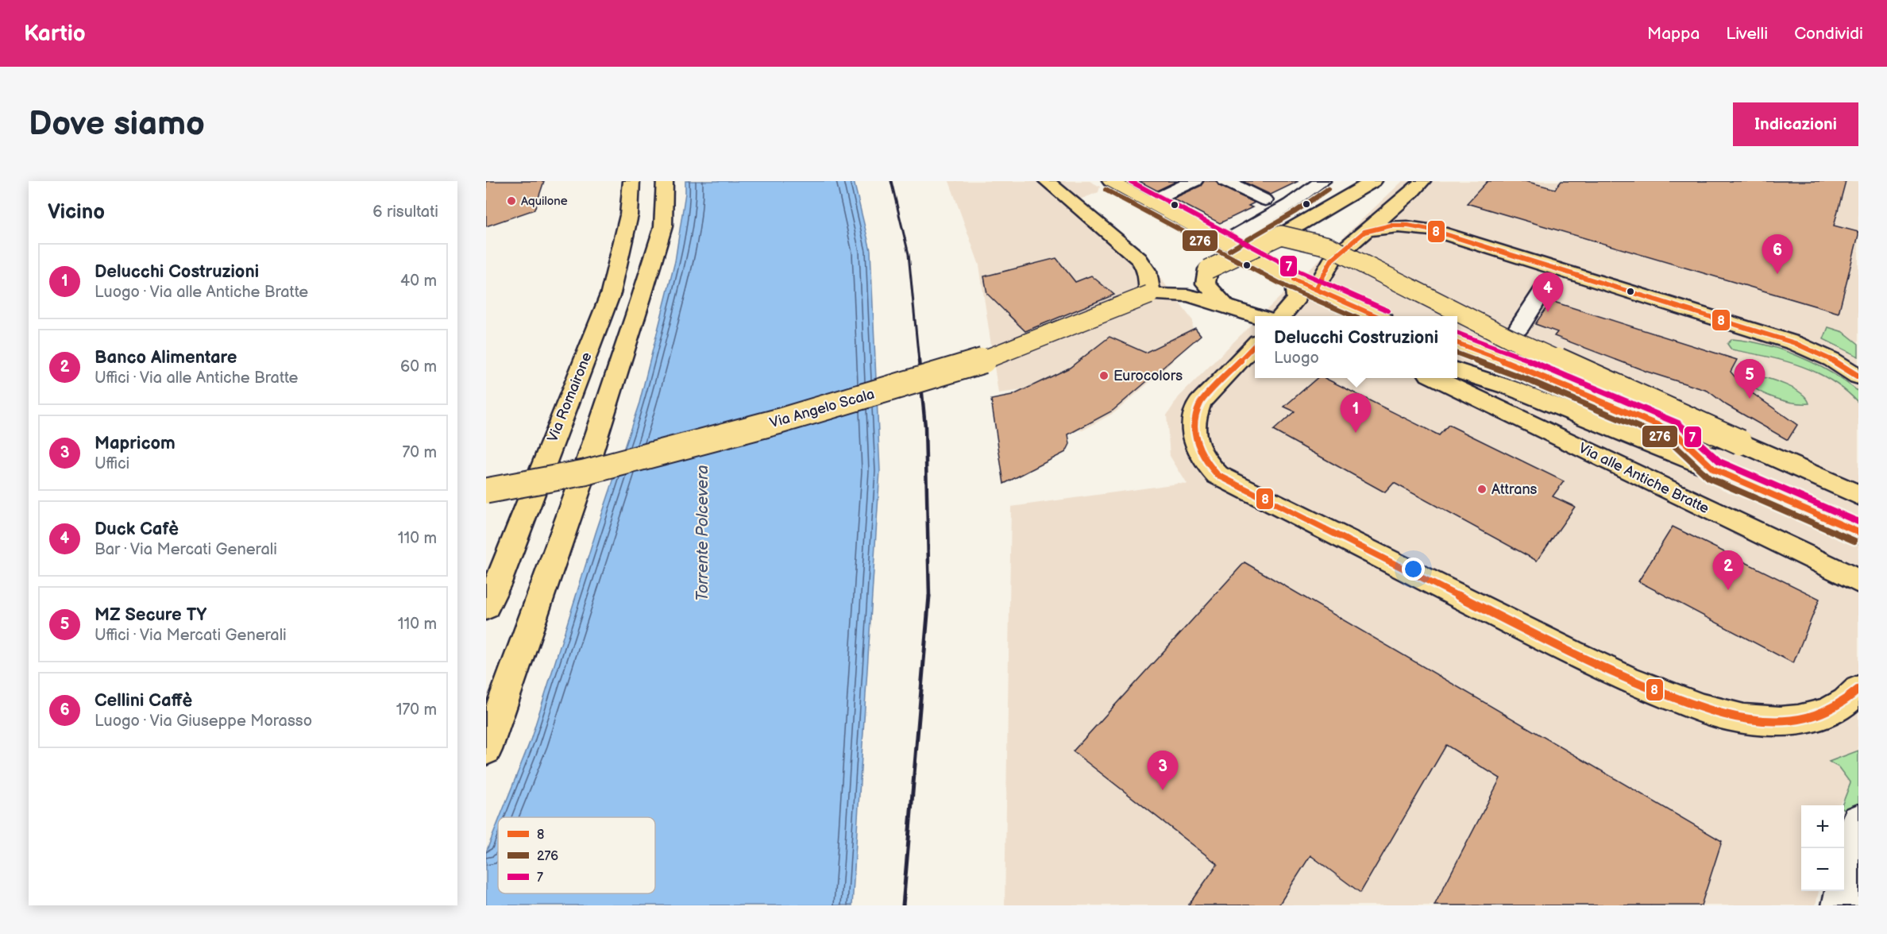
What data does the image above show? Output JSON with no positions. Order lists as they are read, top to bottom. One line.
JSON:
{"streets":{"main road":["Via Romairone","Via Angelo Scala","Via alle Antiche Bratte"]},"water":["Torrente Polcevera"],"places":["Aquilone","Eurocolors","Attrans"],"lines":["transit line 7","transit line 276","transit line 8"],"legend":["8","276","7"],"page":{"header":"Kartio","nav":["Mappa","Livelli","Condividi"],"buttons":"Indicazioni","title":"Dove siamo","heading":["Vicino","6 risultati"],"pins":["6","4","5","1","2","3"],"list":[{"mark":"1","name":"Delucchi Costruzioni","note":"Luogo · Via alle Antiche Bratte","value":"40 m"},{"mark":"2","name":"Banco Alimentare","note":"Uffici · Via alle Antiche Bratte","value":"60 m"},{"mark":"3","name":"Mapricom","note":"Uffici","value":"70 m"},{"mark":"4","name":"Duck Cafè","note":"Bar · Via Mercati Generali","value":"110 m"},{"mark":"5","name":"MZ Secure TY","note":"Uffici · Via Mercati Generali","value":"110 m"},{"mark":"6","name":"Cellini Caffè","note":"Luogo · Via Giuseppe Morasso","value":"170 m"}],"popup":["Delucchi Costruzioni","Luogo"],"map_buttons":["+","−"]}}
